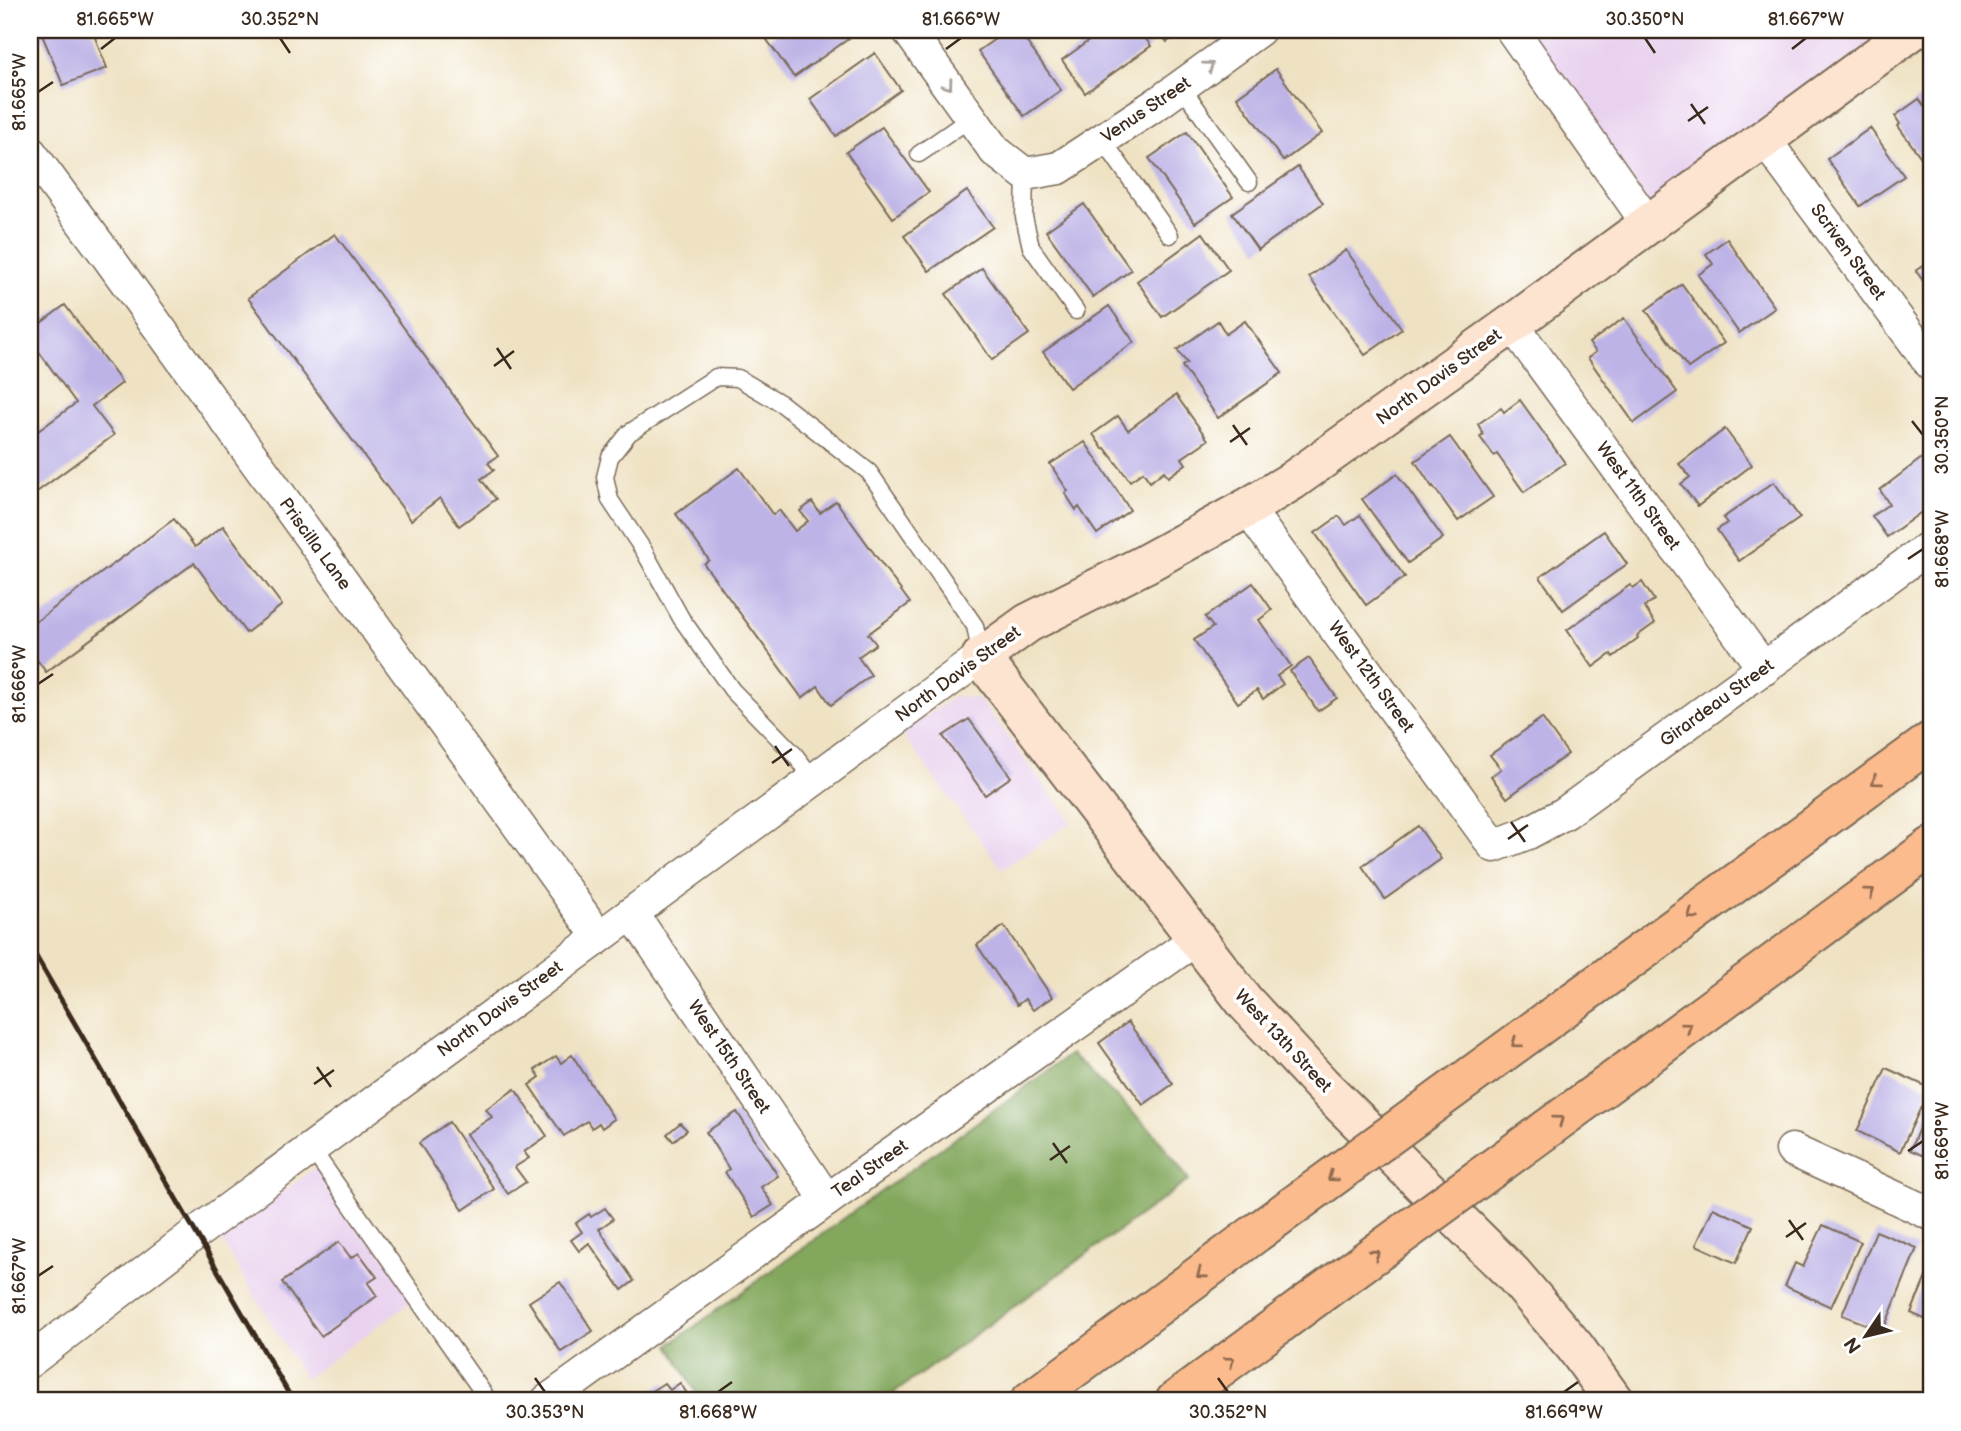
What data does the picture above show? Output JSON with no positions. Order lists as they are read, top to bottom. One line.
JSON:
{"streets":{"street":["Venus Street","Scriven Street","North Davis Street","West 11th Street","Priscilla Lane","West 12th Street","Girardeau Street","West 13th Street","West 15th Street","Teal Street"]},"crossings":[["Scriven Street","North Davis Street"],["North Davis Street","West 11th Street"],["North Davis Street","Priscilla Lane"],["North Davis Street","West 12th Street"],["North Davis Street","West 13th Street"],["North Davis Street","West 15th Street"],["West 11th Street","Girardeau Street"],["West 12th Street","Girardeau Street"],["West 13th Street","Teal Street"],["West 15th Street","Teal Street"]],"north":"bottom left","coordinates":["81.665°W","30.352°N","81.666°W","30.350°N","81.667°W","81.668°W","81.669°W","30.353°N"]}
